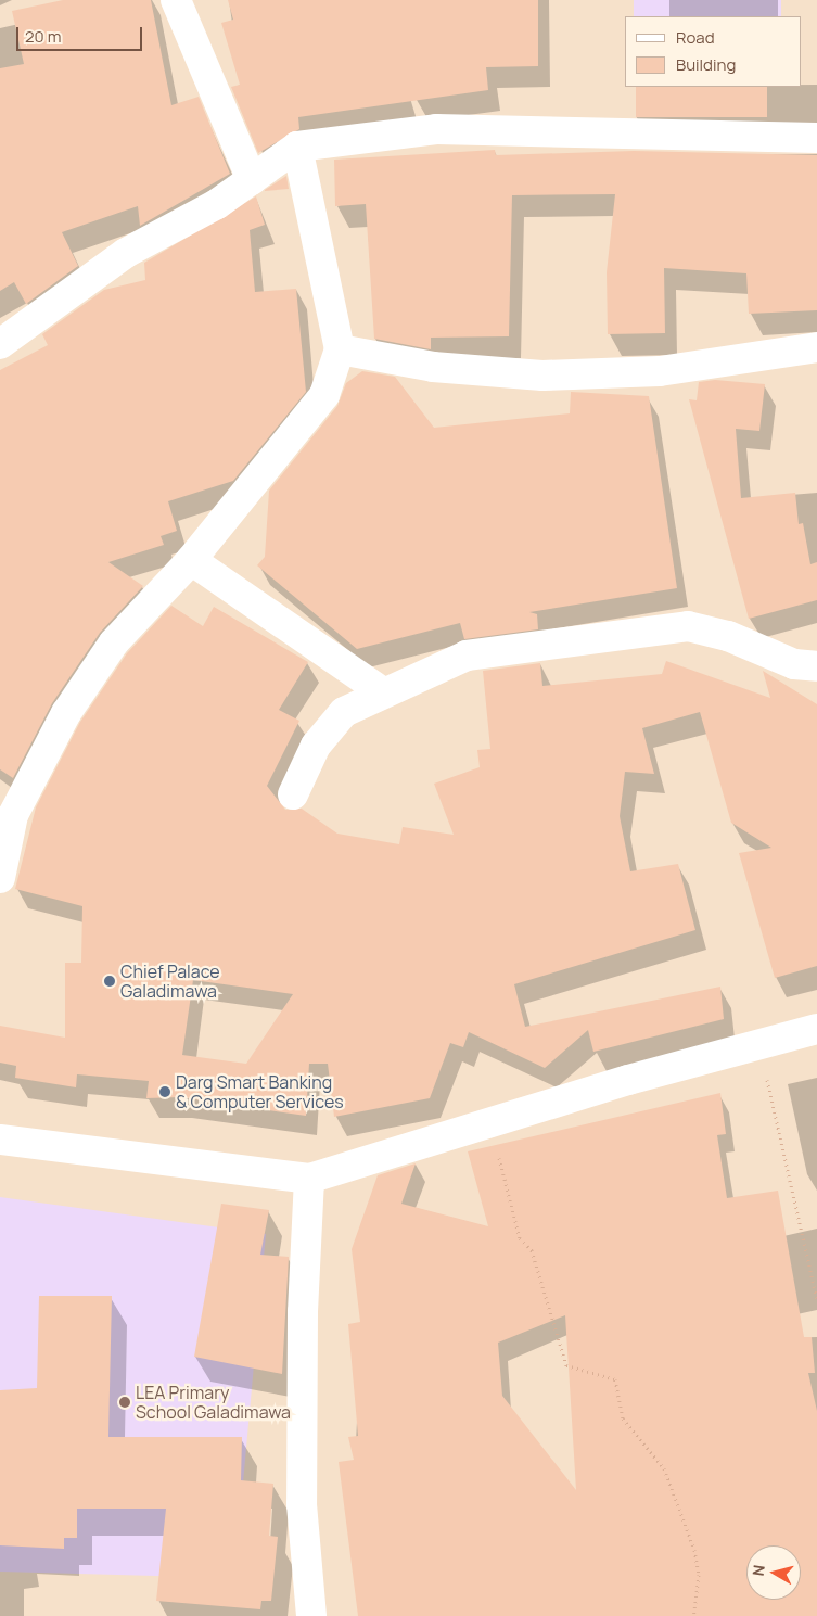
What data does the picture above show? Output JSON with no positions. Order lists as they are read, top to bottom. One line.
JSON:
{"places":["Chief Palace Galadimawa","Darg Smart Banking & Computer Services","LEA Primary School Galadimawa"],"legend":["Road","Building"],"scale_bar":"20 m","north":"left"}
